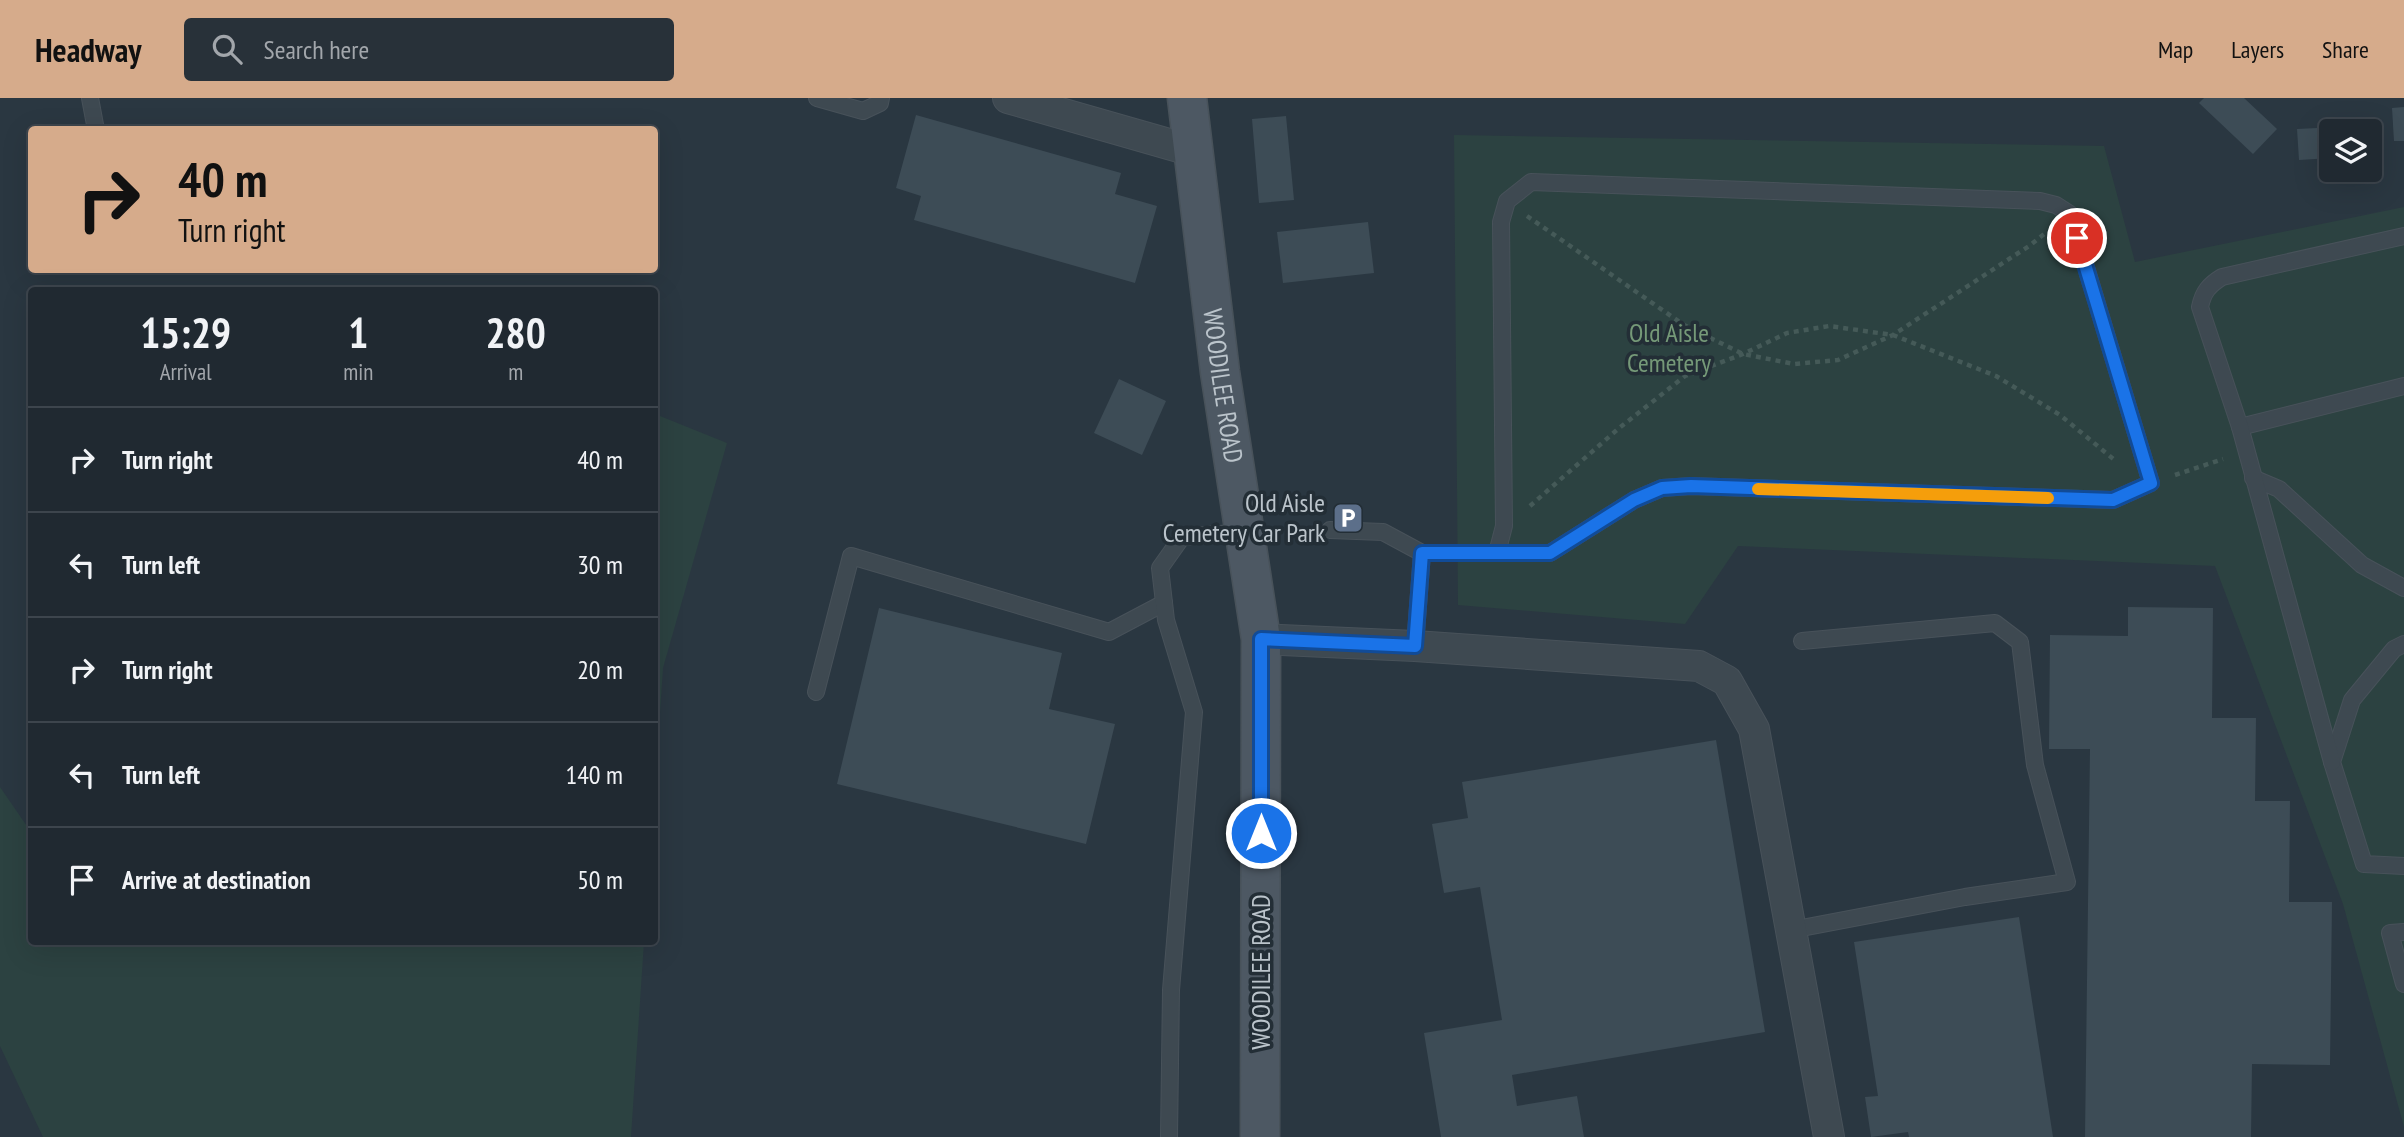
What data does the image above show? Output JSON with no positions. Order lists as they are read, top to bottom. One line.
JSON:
{"streets":{"street":["WOODILEE ROAD"]},"parks":["Old Aisle Cemetery"],"places":{"parking":["Old Aisle Cemetery Car Park"]},"page":{"header":"Headway","search":"Search here","nav":["Map","Layers","Share"],"turn":["40 m","Turn right"],"eta":["15:29","Arrival","1","min","280","m"],"list":[{"name":"Turn right","value":"40 m"},{"name":"Turn left","value":"30 m"},{"name":"Turn right","value":"20 m"},{"name":"Turn left","value":"140 m"},{"name":"Arrive at destination","value":"50 m"}]}}
